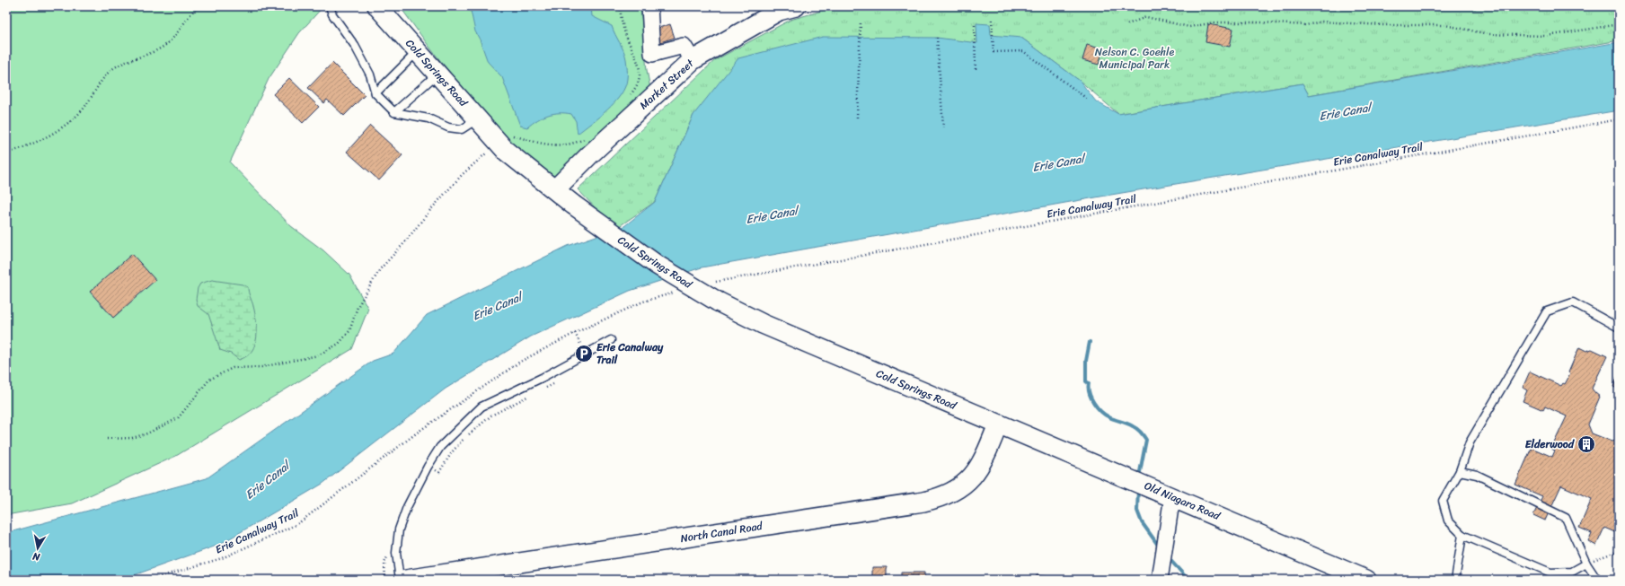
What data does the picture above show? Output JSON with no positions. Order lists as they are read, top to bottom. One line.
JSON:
{"streets":{"street":["Cold Springs Road","Market Street","Old Niagara Road","North Canal Road"],"path":["Erie Canalway Trail"]},"crossings":[["Cold Springs Road","Market Street"],["Cold Springs Road","Old Niagara Road"],["Cold Springs Road","North Canal Road"],["Old Niagara Road","North Canal Road"]],"water":["Erie Canal"],"parks":["Nelson C. Goehle Municipal Park"],"places":{"parking":["Erie Canalway Trail"],"building":["Elderwood"]},"north":"bottom"}
